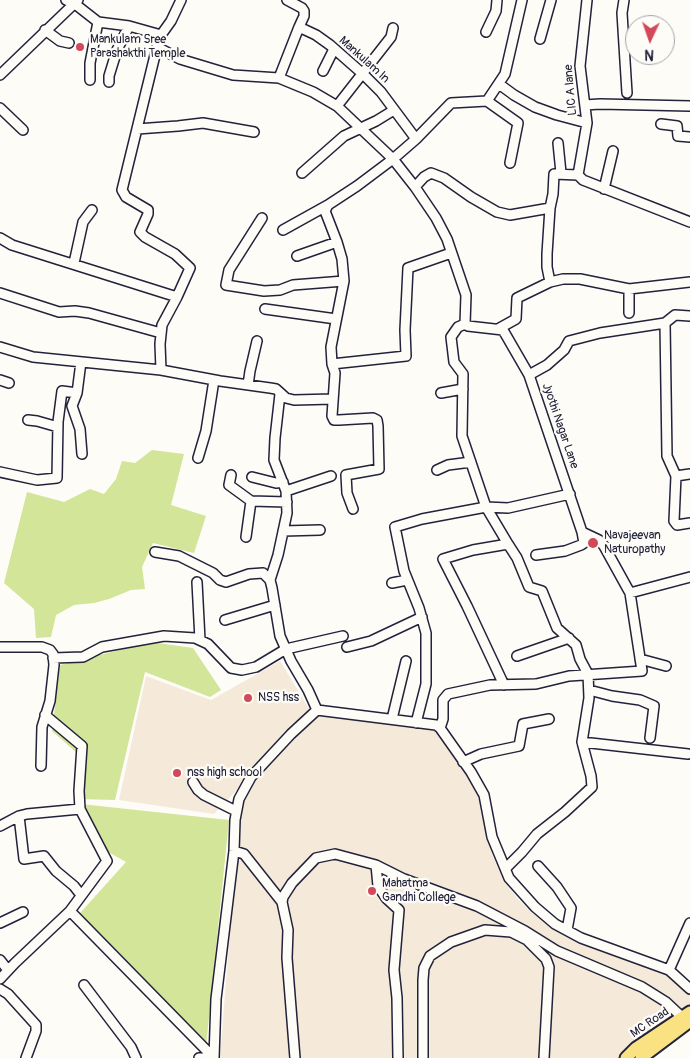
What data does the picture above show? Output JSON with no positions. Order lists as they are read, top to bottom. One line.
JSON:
{"streets":{"main road":["MC Road"],"street":["Mankulam ln","LIC A lane","Jyothi Nagar Lane"]},"places":["Mankulam Sree Parashakthi Temple","Navajeevan Naturopathy","NSS hss","nss high school","Mahatma Gandhi College"],"north":"bottom"}
